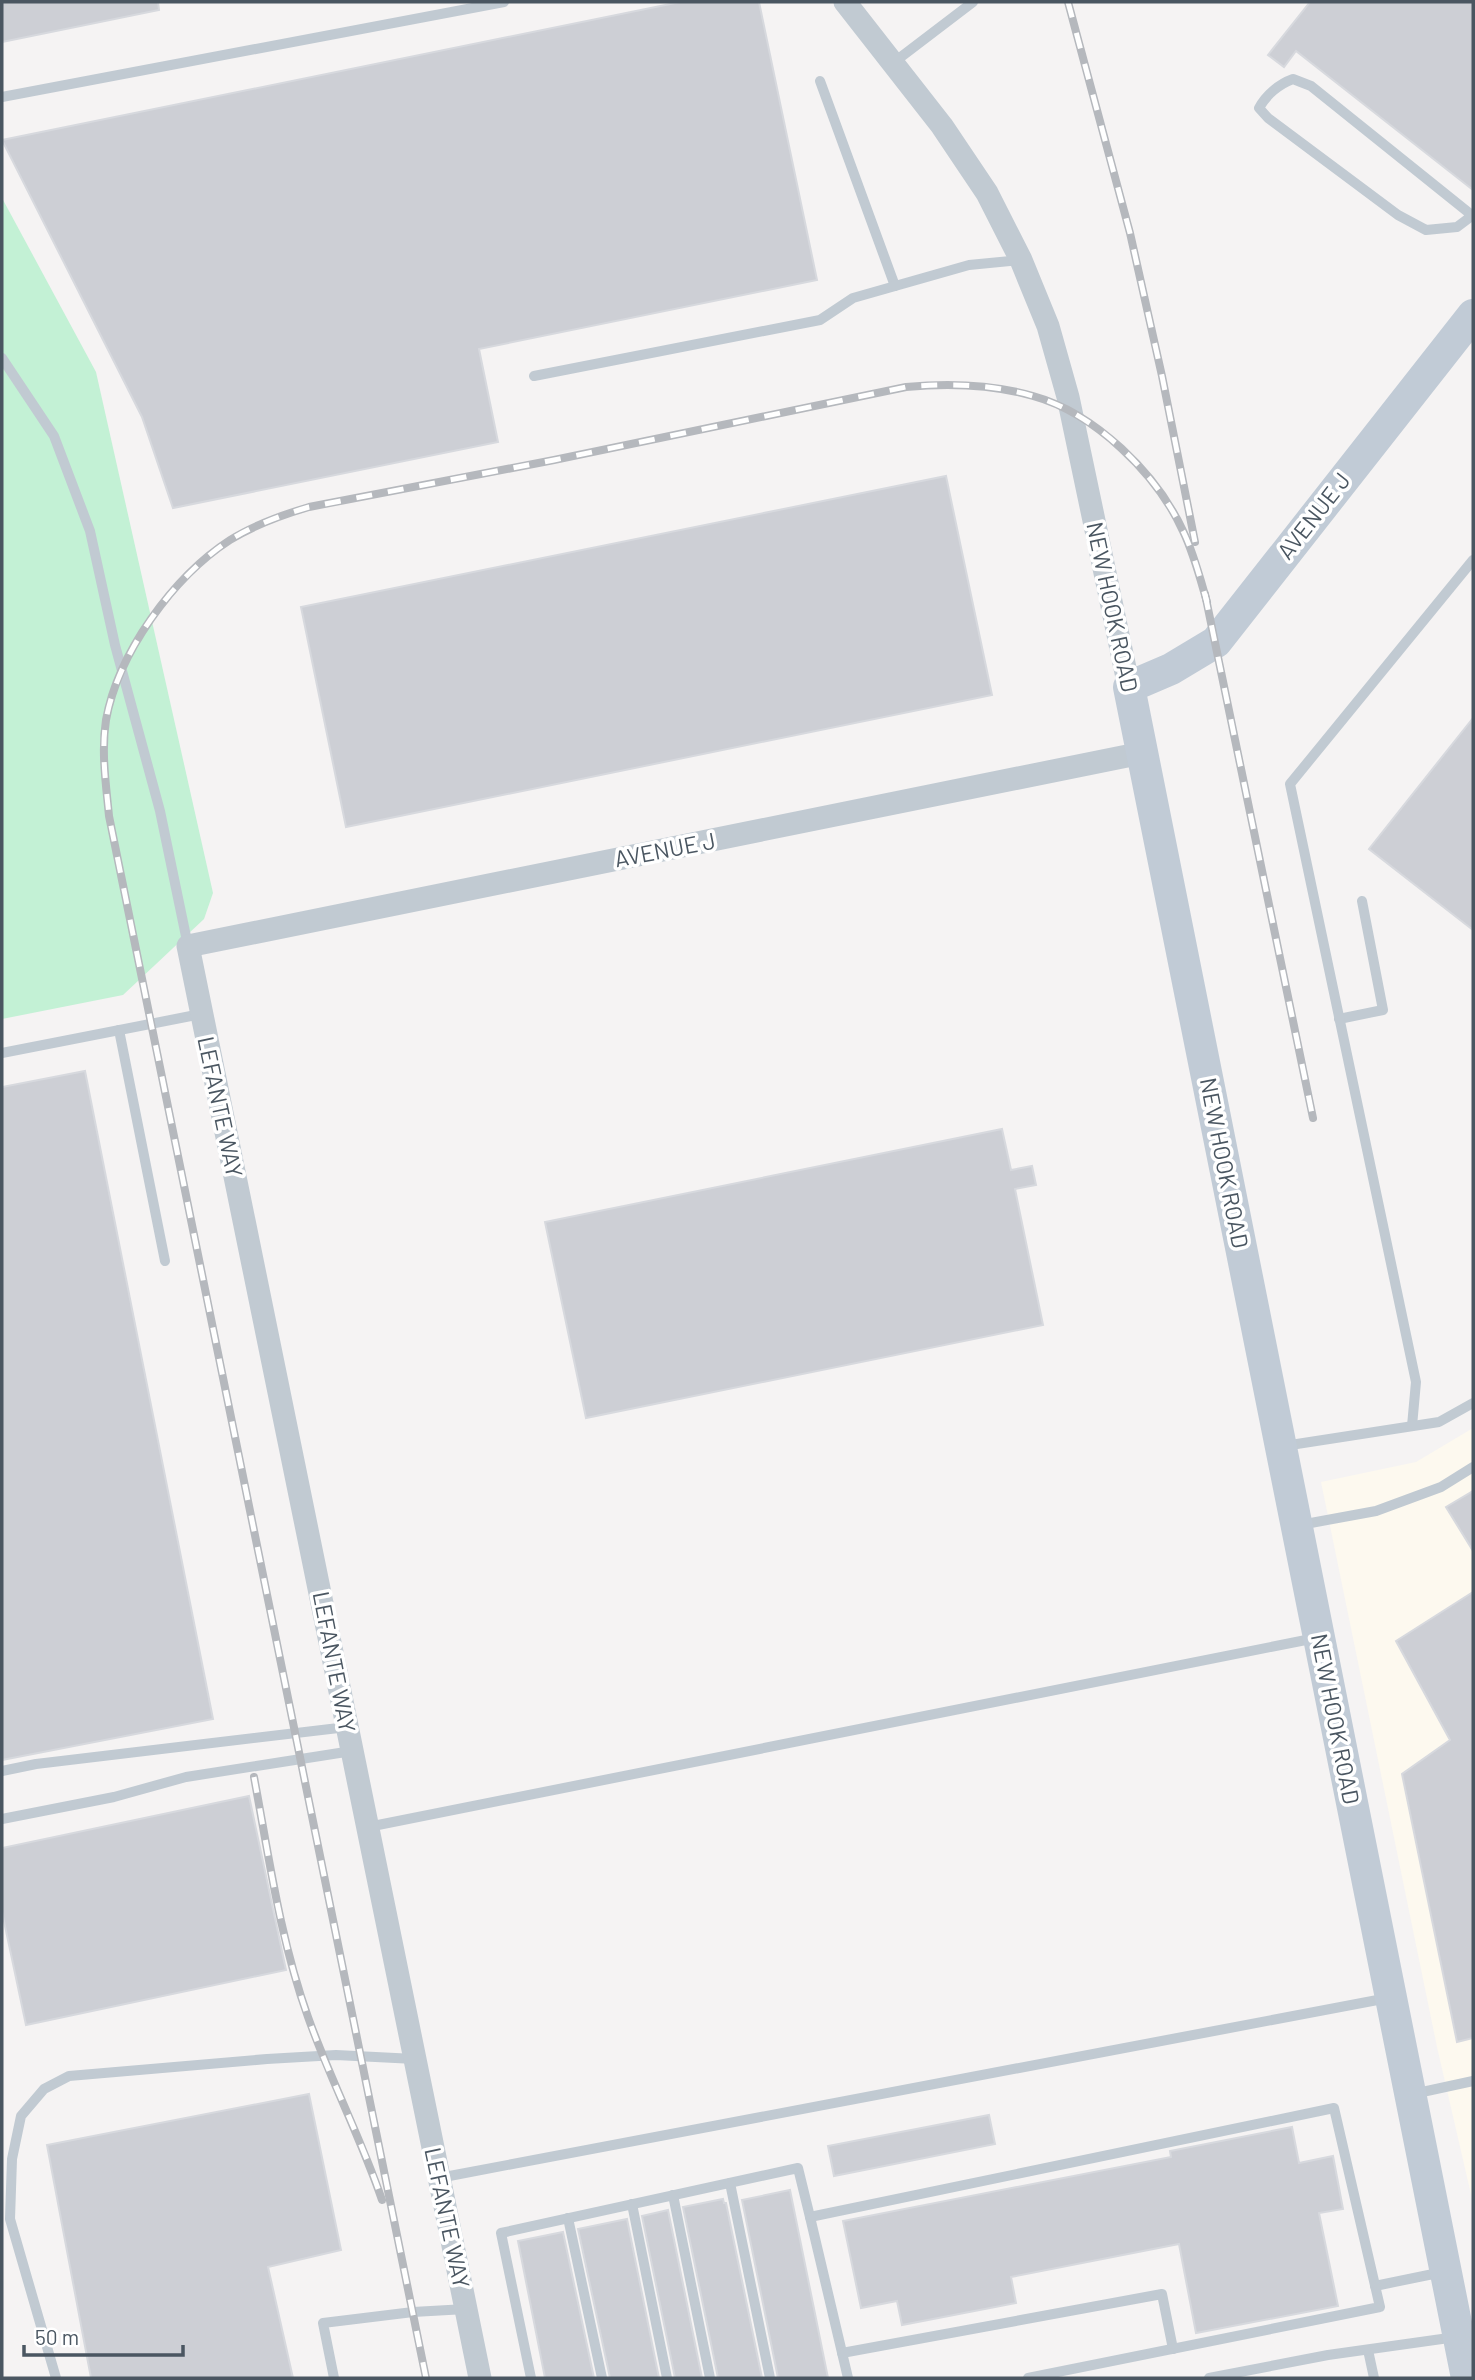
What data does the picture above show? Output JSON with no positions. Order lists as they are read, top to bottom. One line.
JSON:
{"streets":{"street":["AVENUE J","NEW HOOK ROAD","LEFANTE WAY"]},"crossings":[["AVENUE J","NEW HOOK ROAD"],["AVENUE J","LEFANTE WAY"]],"scale_bar":"50 m"}
